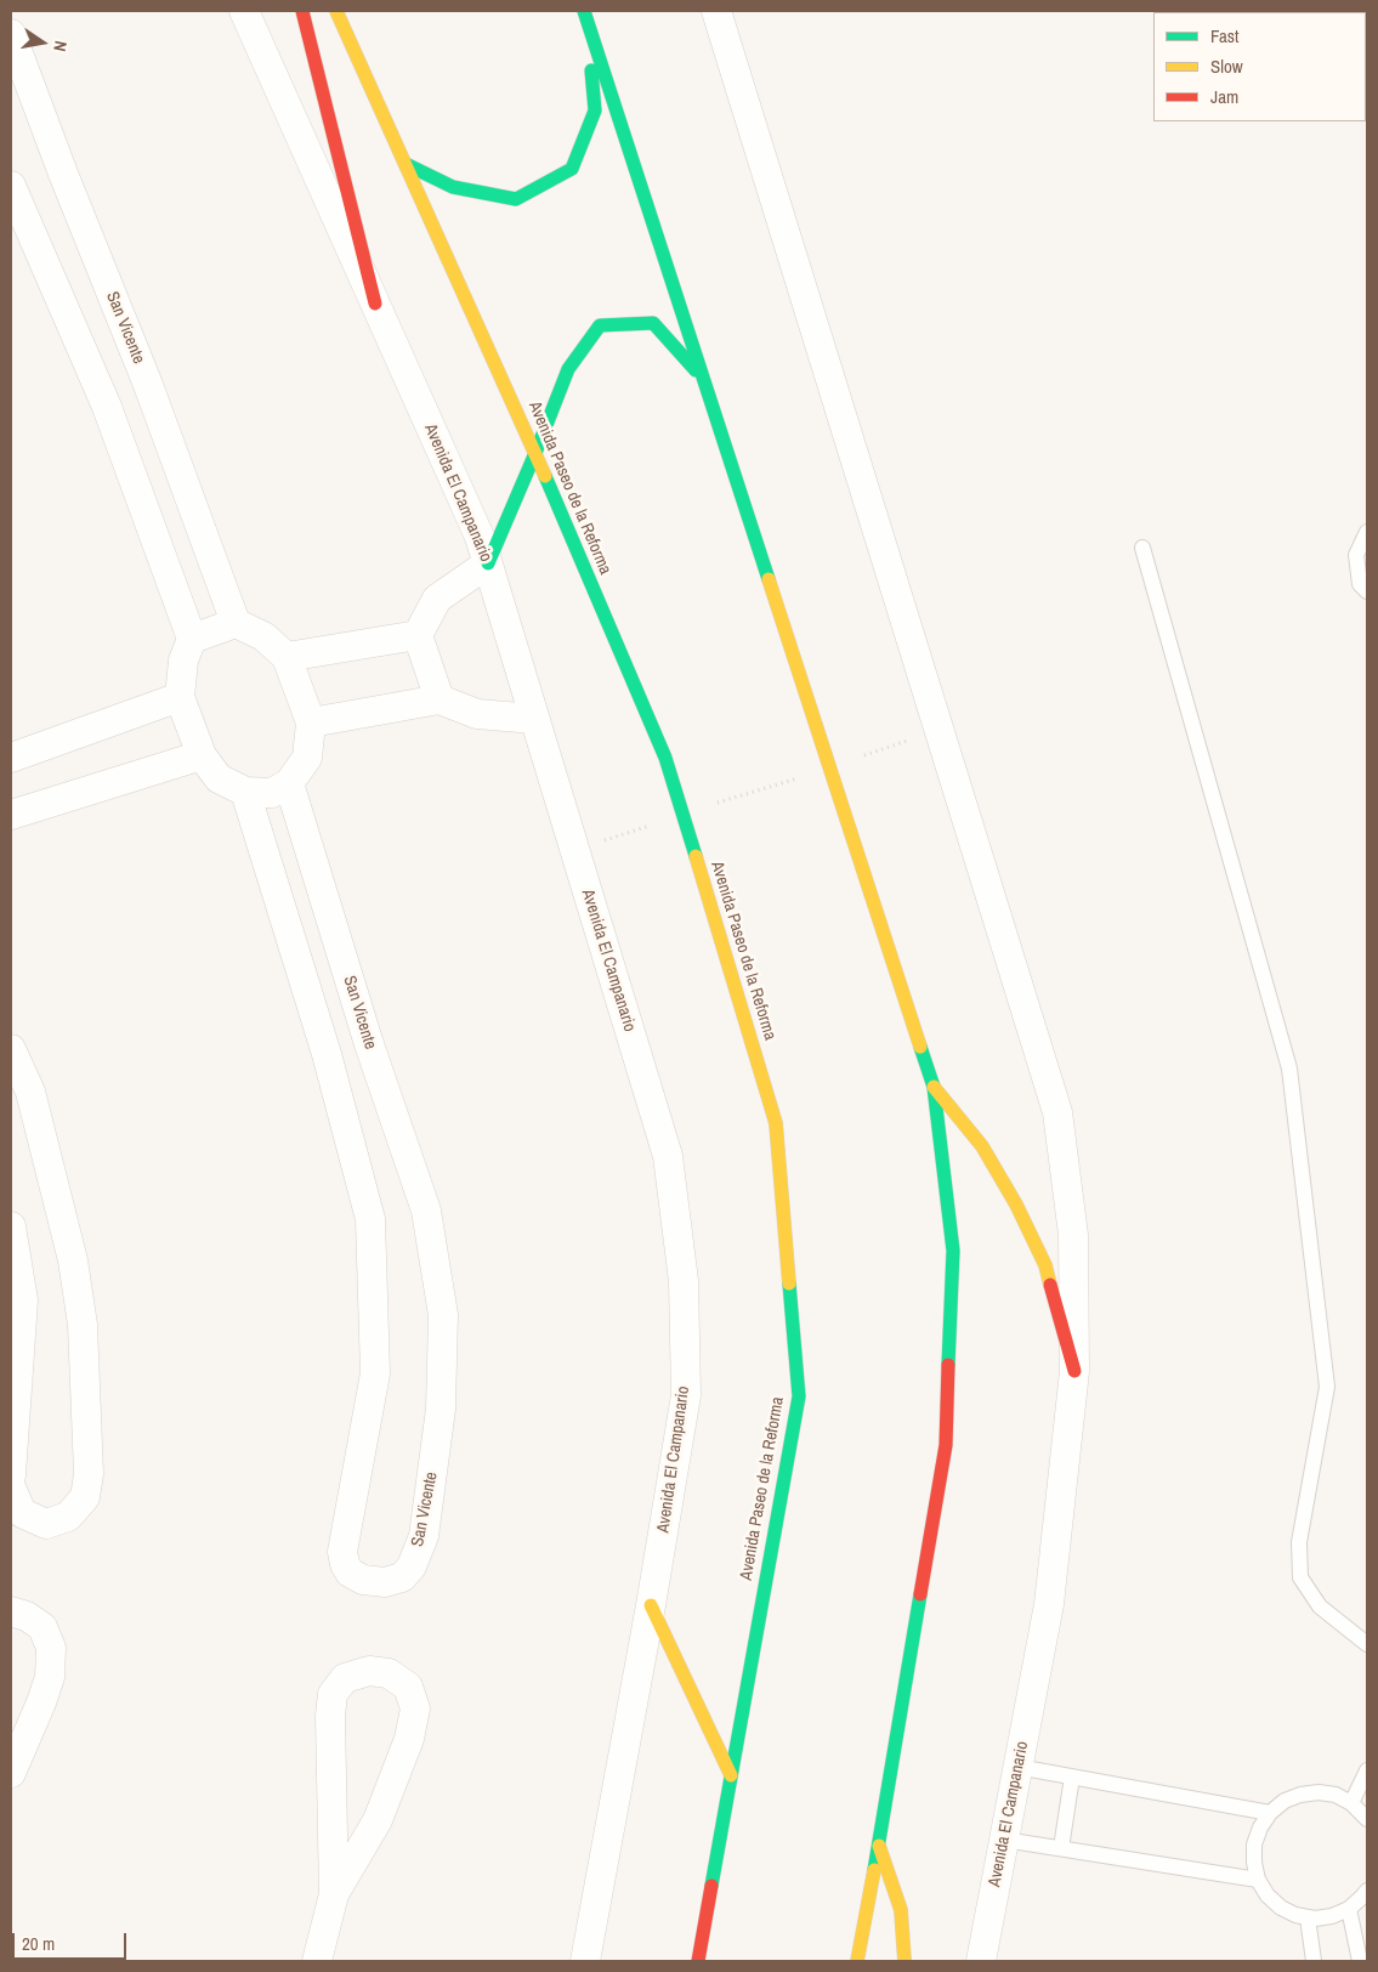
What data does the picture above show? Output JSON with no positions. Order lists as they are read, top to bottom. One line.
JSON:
{"streets":{"street":["San Vicente","Avenida Paseo de la Reforma","Avenida El Campanario"]},"legend":["Fast","Slow","Jam"],"scale_bar":"20 m","north":"right"}
